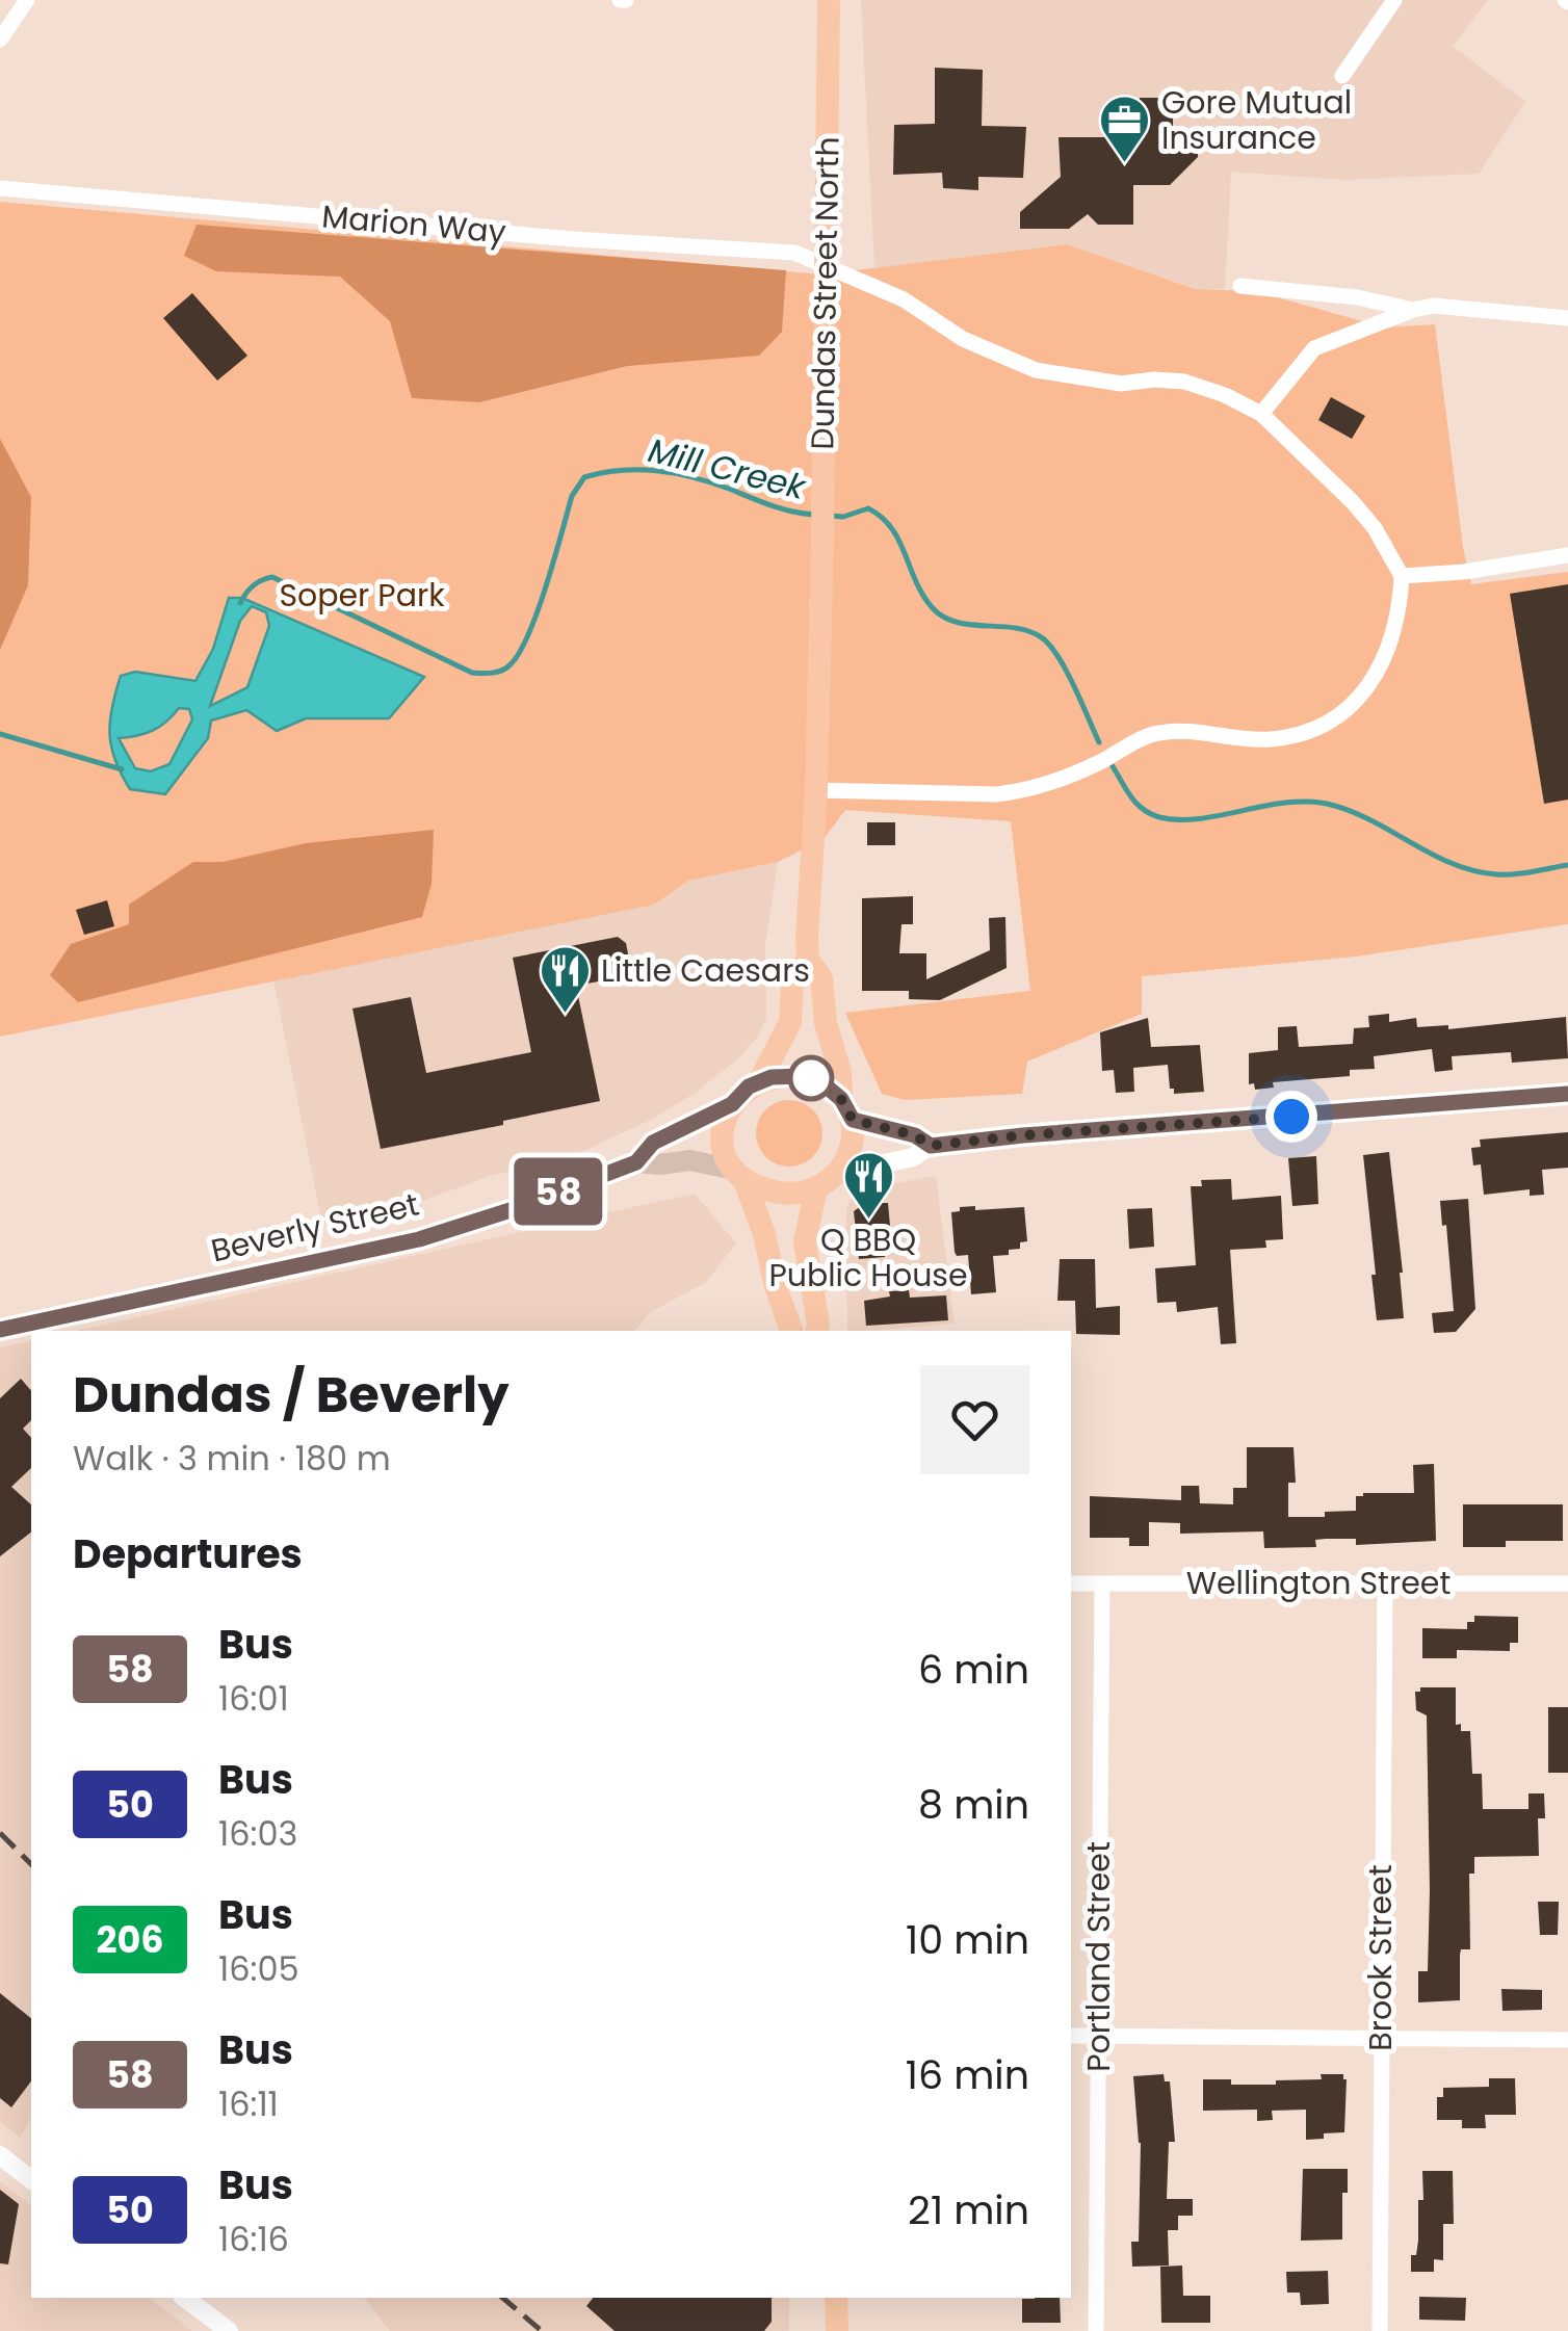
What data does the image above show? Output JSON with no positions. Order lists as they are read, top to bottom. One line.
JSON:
{"streets":{"main road":["Dundas Street North","Beverly Street"],"street":["Marion Way","Wellington Street","Portland Street","Brook Street"]},"crossings":[["Marion Way","Dundas Street North"],["Dundas Street North","Beverly Street"],["Wellington Street","Portland Street"],["Wellington Street","Brook Street"]],"water":["Mill Creek"],"parks":["Soper Park"],"places":{"office":["Gore Mutual Insurance"],"restaurant":["Little Caesars","Q BBQ Public House"]},"lines":["bus line 58"],"page":{"on_map":"58","heading":[["Dundas / Beverly","Walk · 3 min · 180 m"],"Departures"],"list":[{"mark":"58","name":"Bus","note":"16:01","value":"6 min"},{"mark":"50","name":"Bus","note":"16:03","value":"8 min"},{"mark":"206","name":"Bus","note":"16:05","value":"10 min"},{"mark":"58","name":"Bus","note":"16:11","value":"16 min"},{"mark":"50","name":"Bus","note":"16:16","value":"21 min"}]}}
